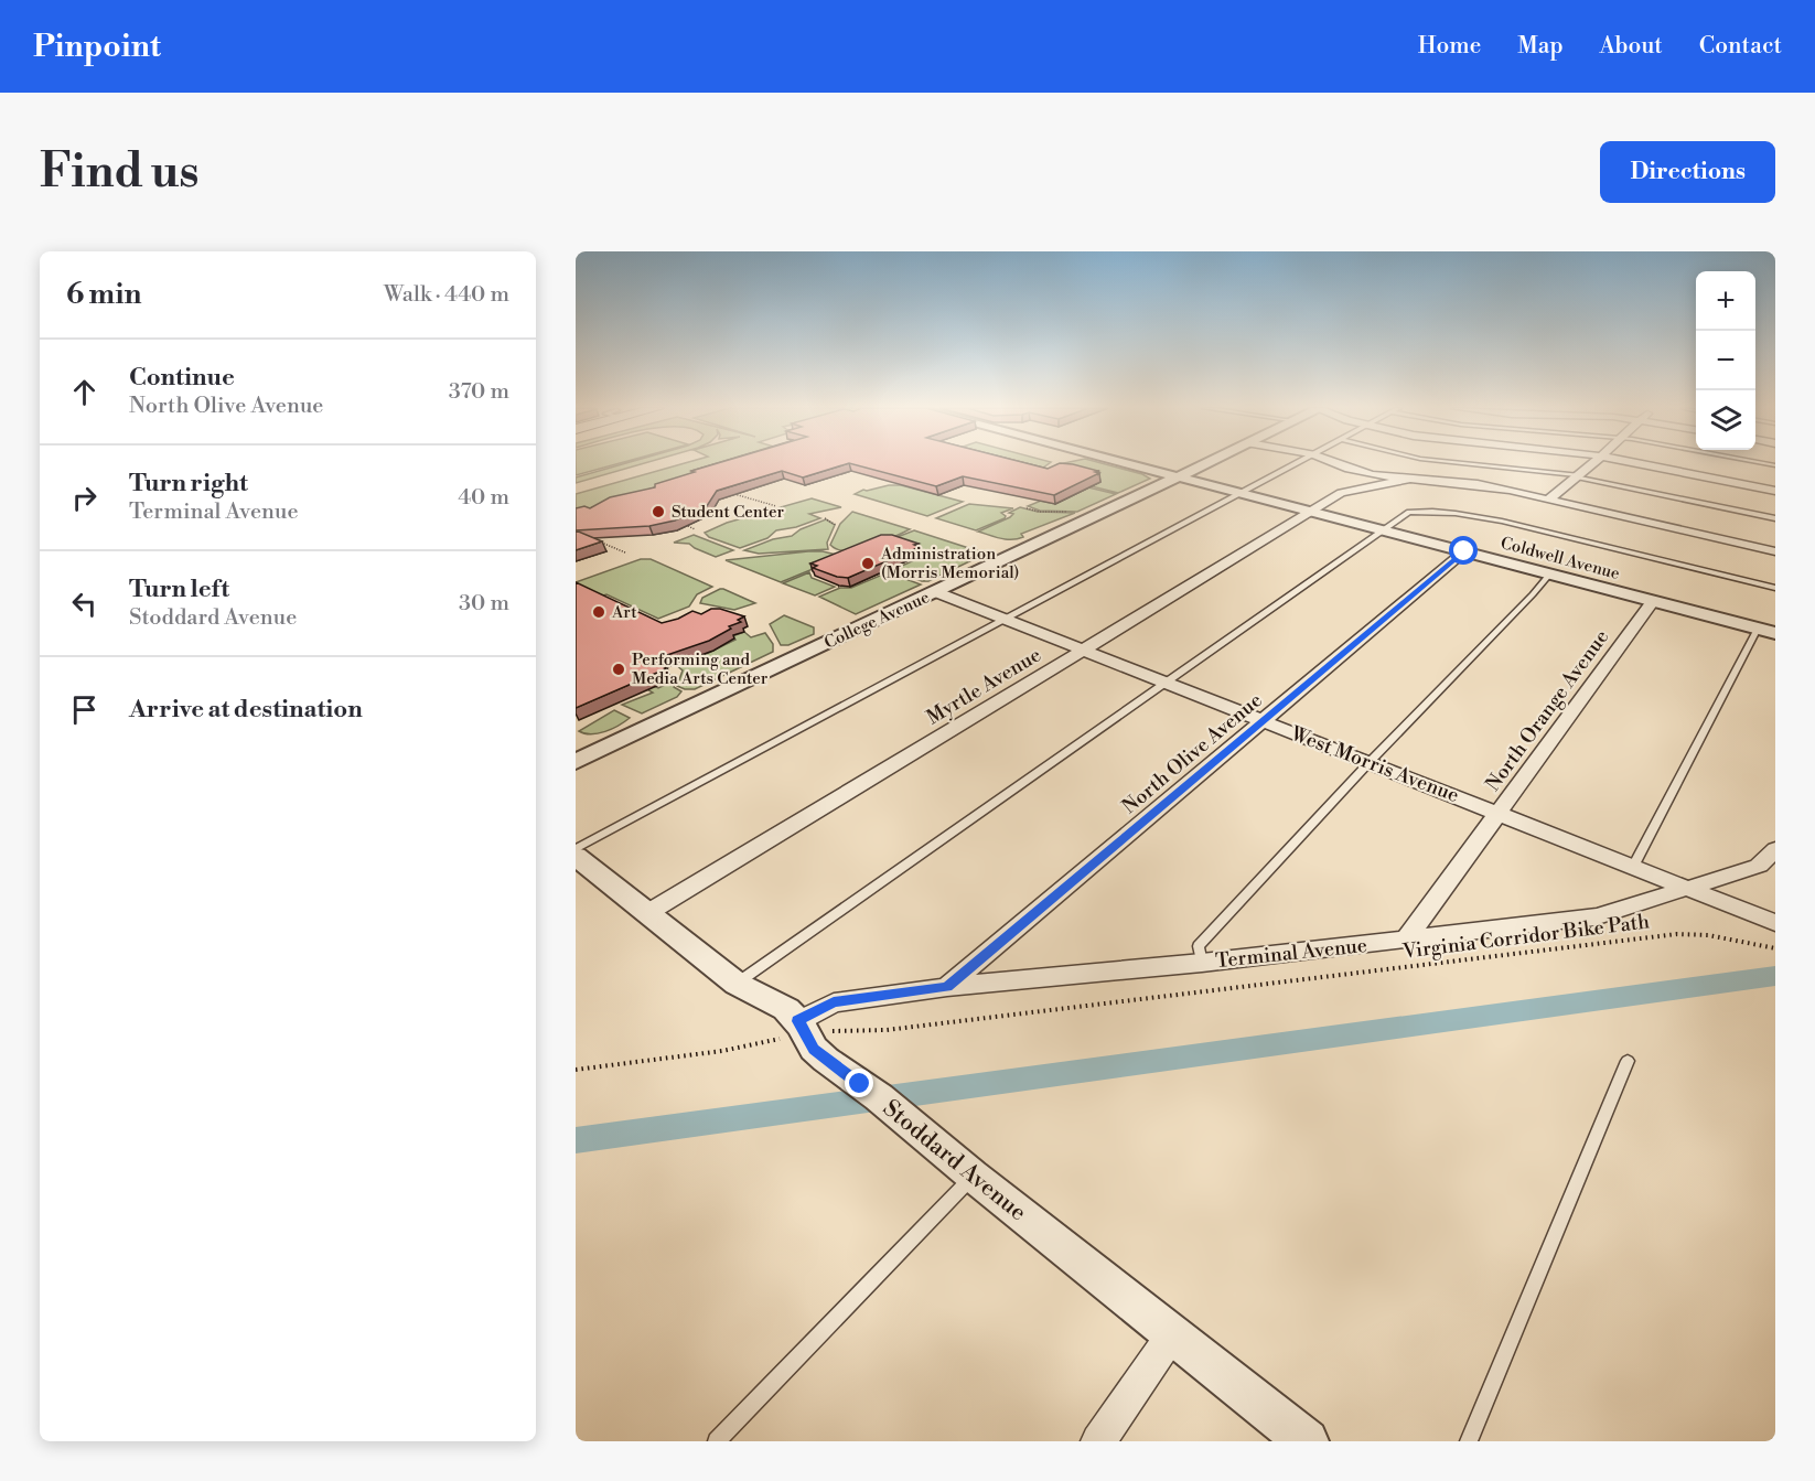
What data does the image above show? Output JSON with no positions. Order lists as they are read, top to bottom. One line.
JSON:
{"streets":{"street":["Coldwell Avenue","College Avenue","Myrtle Avenue","North Orange Avenue","North Olive Avenue","West Morris Avenue","Terminal Avenue","Stoddard Avenue"],"path":["Virginia Corridor Bike Path"]},"crossings":[["Coldwell Avenue","College Avenue"],["Coldwell Avenue","Myrtle Avenue"],["Coldwell Avenue","North Orange Avenue"],["Coldwell Avenue","North Olive Avenue"],["College Avenue","West Morris Avenue"],["Myrtle Avenue","West Morris Avenue"],["Myrtle Avenue","Stoddard Avenue"],["North Orange Avenue","West Morris Avenue"],["North Orange Avenue","Terminal Avenue"],["North Olive Avenue","West Morris Avenue"],["North Olive Avenue","Terminal Avenue"],["West Morris Avenue","Terminal Avenue"],["Terminal Avenue","Stoddard Avenue"]],"places":["Student Center","Administration (Morris Memorial)","Art","Performing and Media Arts Center"],"page":{"header":"Pinpoint","nav":["Home","Map","About","Contact"],"buttons":"Directions","title":"Find us","heading":["6 min","Walk · 440 m"],"map_buttons":["+","−"],"list":[["Continue","North Olive Avenue","370 m"],["Turn right","Terminal Avenue","40 m"],["Turn left","Stoddard Avenue","30 m"],"Arrive at destination"]}}
